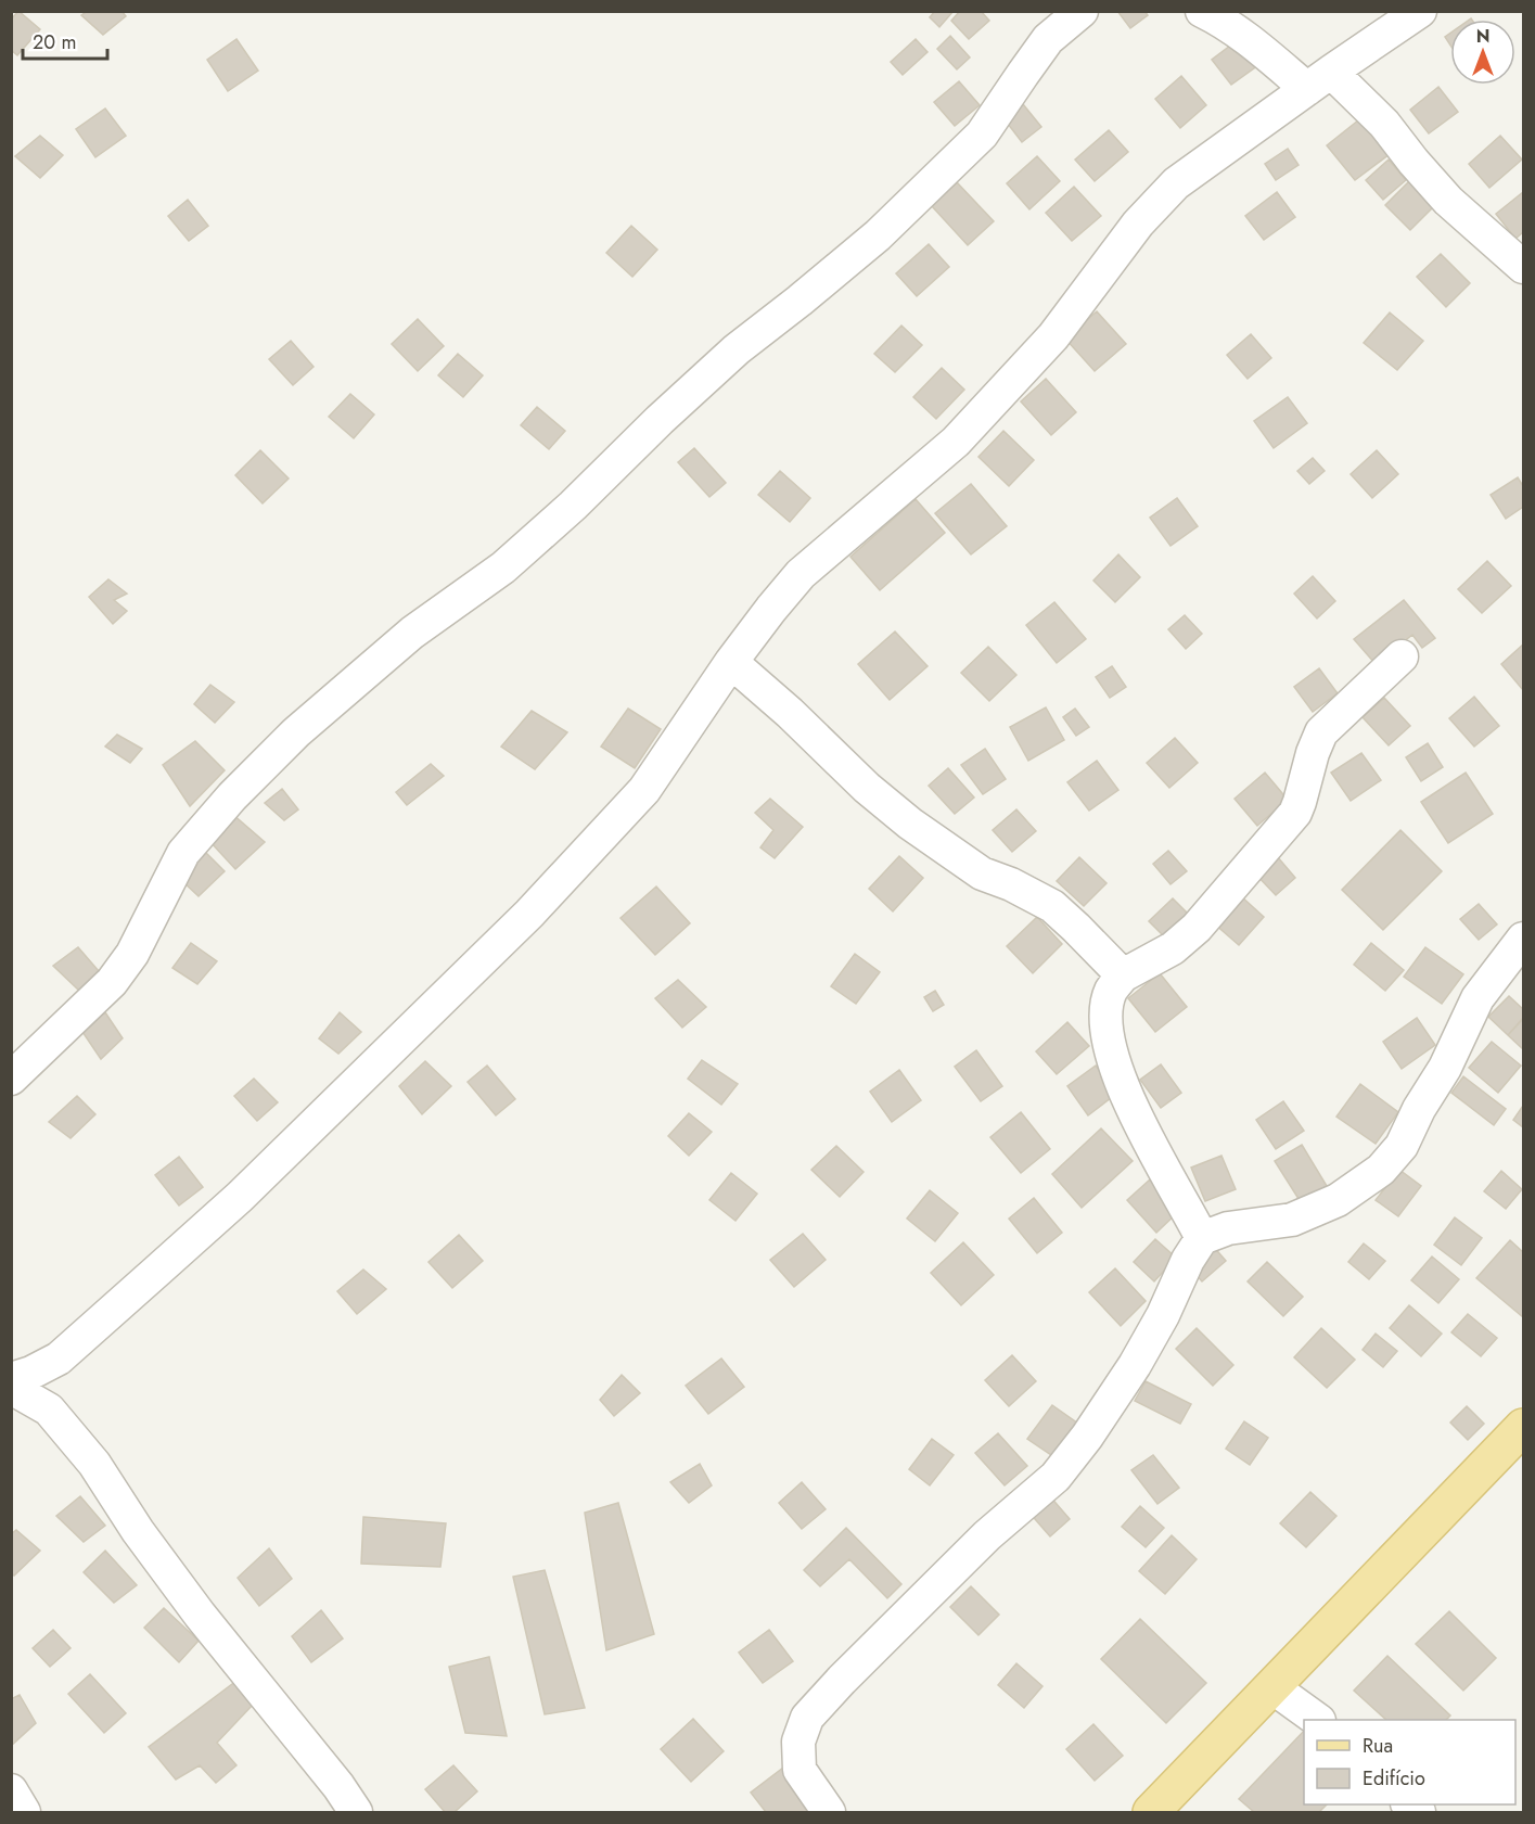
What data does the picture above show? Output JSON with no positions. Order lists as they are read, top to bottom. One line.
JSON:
{"legend":["Rua","Edifício"],"scale_bar":"20 m","north":"top"}
